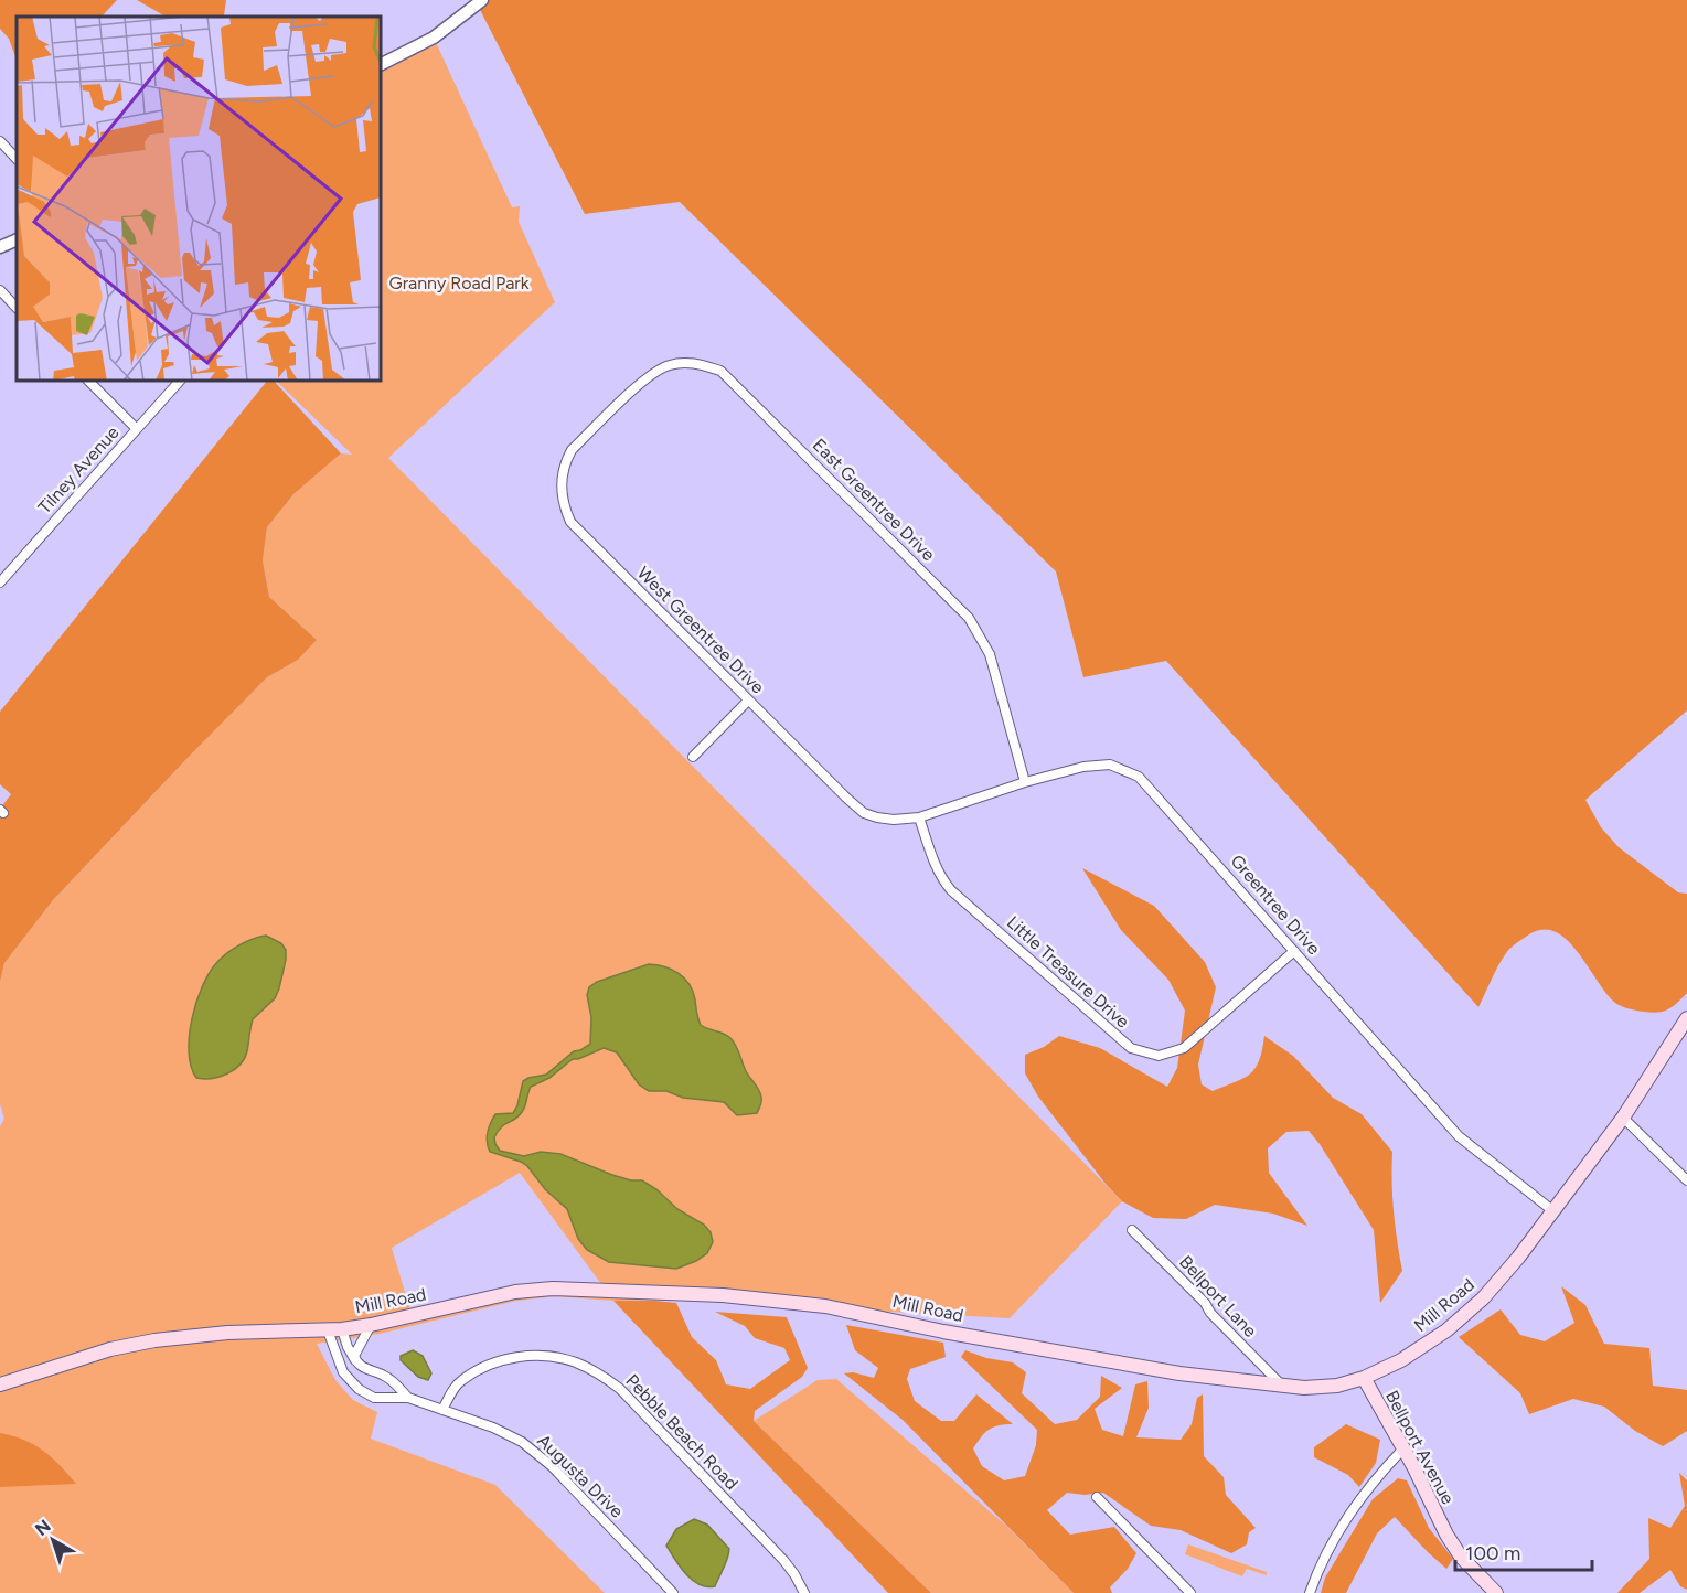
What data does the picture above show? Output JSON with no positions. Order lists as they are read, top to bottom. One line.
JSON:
{"streets":{"main road":["Mill Road","Bellport Avenue"],"street":["Tilney Avenue","East Greentree Drive","West Greentree Drive","Greentree Drive","Little Treasure Drive","Bellport Lane","Pebble Beach Road","Augusta Drive"]},"crossings":[["East Greentree Drive","West Greentree Drive"],["East Greentree Drive","Greentree Drive"],["West Greentree Drive","Greentree Drive"],["West Greentree Drive","Little Treasure Drive"],["Greentree Drive","Little Treasure Drive"],["Greentree Drive","Mill Road"],["Bellport Lane","Mill Road"],["Mill Road","Bellport Avenue"],["Mill Road","Augusta Drive"],["Pebble Beach Road","Augusta Drive"]],"parks":["Granny Road Park"],"scale_bar":"100 m","north":"top left"}
